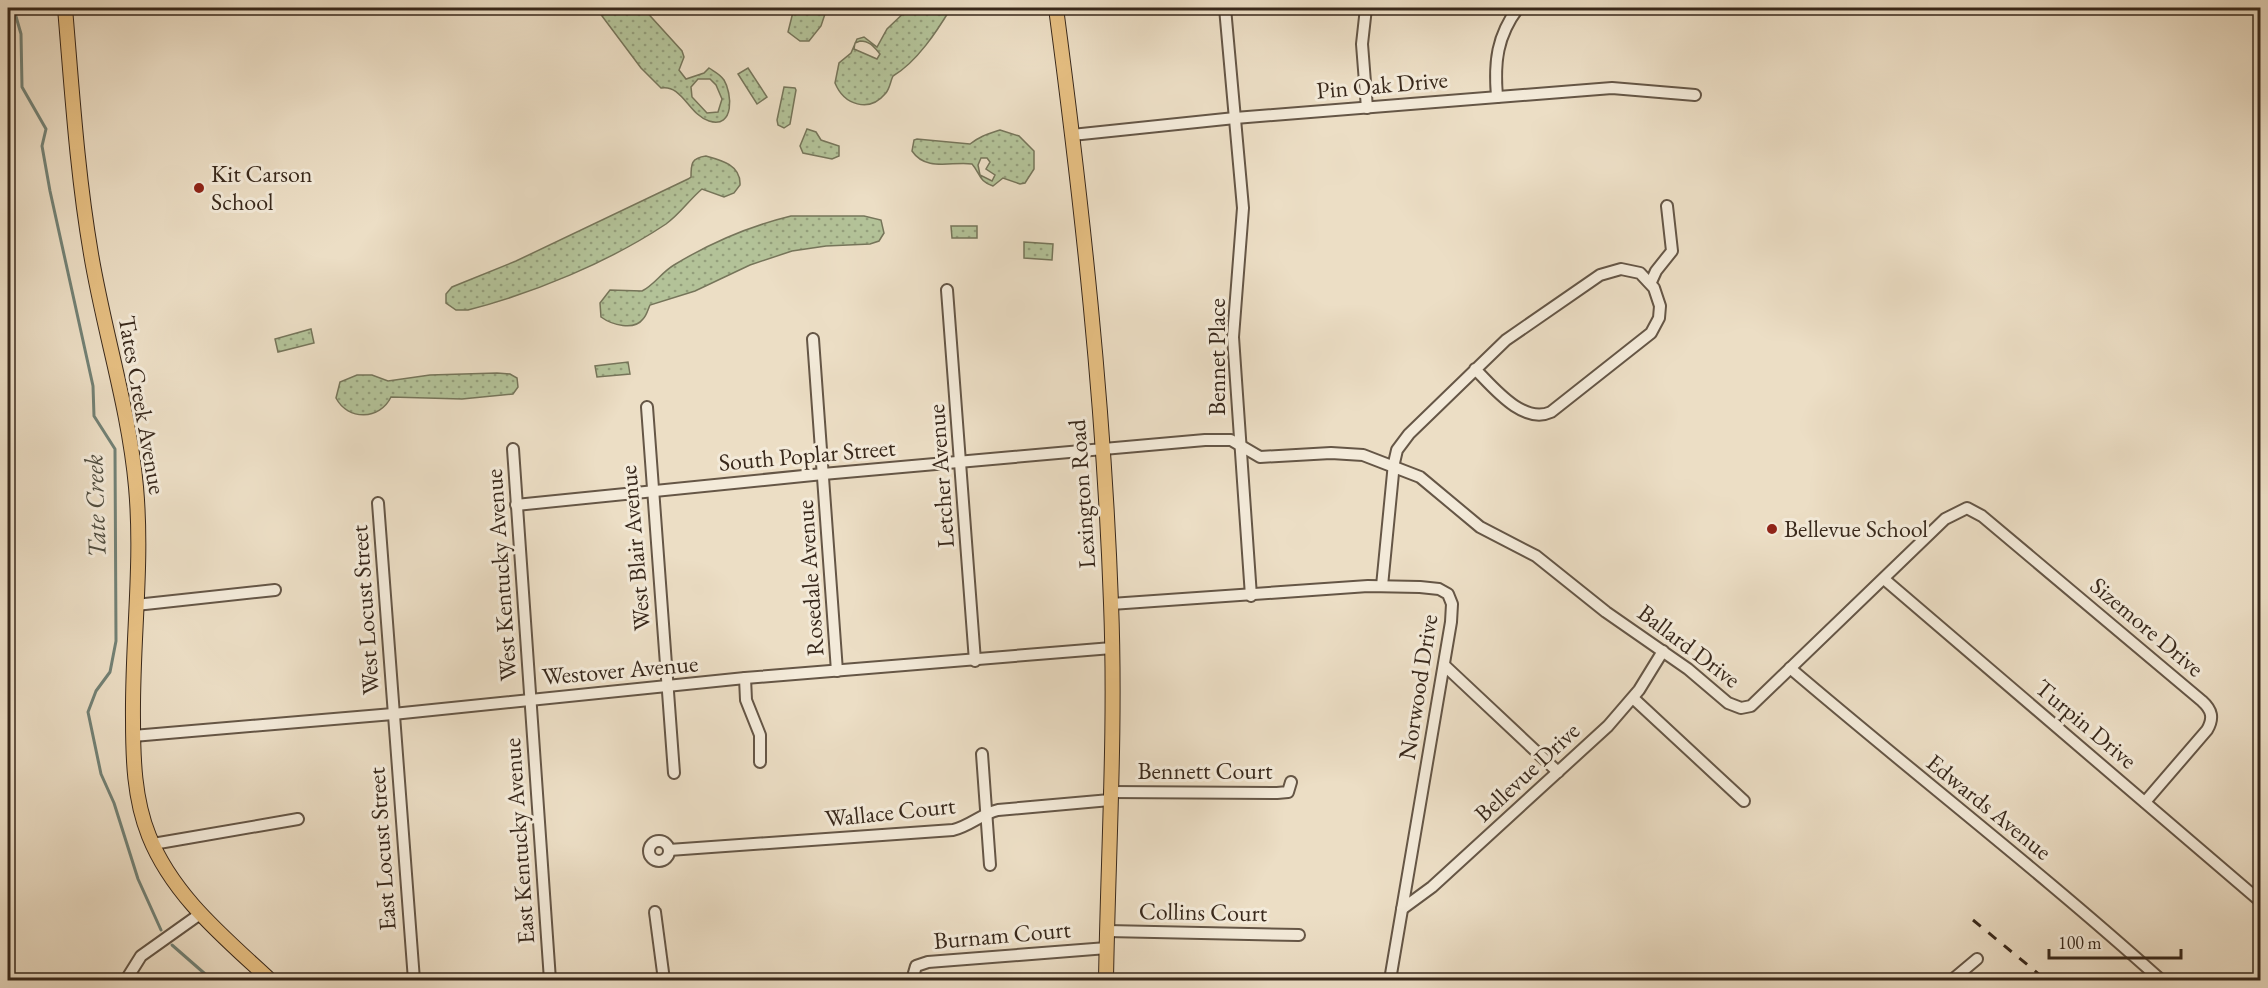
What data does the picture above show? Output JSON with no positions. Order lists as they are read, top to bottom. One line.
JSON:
{"streets":{"main road":["Tates Creek Avenue","Lexington Road"],"street":["Pin Oak Drive","Bennet Place","South Poplar Street","Letcher Avenue","West Blair Avenue","West Kentucky Avenue","Rosedale Avenue","West Locust Street","Sizemore Drive","Ballard Drive","Westover Avenue","Norwood Drive","Turpin Drive","Bennett Court","Bellevue Drive","Edwards Avenue","Wallace Court","East Kentucky Avenue","East Locust Street","Collins Court","Burnam Court"]},"crossings":[["Pin Oak Drive","Bennet Place"],["Pin Oak Drive","Lexington Road"],["Bennet Place","South Poplar Street"],["Bennet Place","Ballard Drive"],["Bennet Place","Norwood Drive"],["Tates Creek Avenue","Westover Avenue"],["South Poplar Street","Letcher Avenue"],["South Poplar Street","Lexington Road"],["South Poplar Street","West Blair Avenue"],["South Poplar Street","West Kentucky Avenue"],["South Poplar Street","Rosedale Avenue"],["South Poplar Street","Ballard Drive"],["Letcher Avenue","Westover Avenue"],["Lexington Road","Westover Avenue"],["Lexington Road","Norwood Drive"],["Lexington Road","Bennett Court"],["Lexington Road","Wallace Court"],["Lexington Road","Collins Court"],["Lexington Road","Burnam Court"],["West Blair Avenue","Westover Avenue"],["West Kentucky Avenue","Westover Avenue"],["West Kentucky Avenue","East Kentucky Avenue"],["Rosedale Avenue","Westover Avenue"],["West Locust Street","Westover Avenue"],["West Locust Street","East Locust Street"],["Sizemore Drive","Ballard Drive"],["Sizemore Drive","Turpin Drive"],["Ballard Drive","Turpin Drive"],["Ballard Drive","Bellevue Drive"],["Ballard Drive","Edwards Avenue"],["Westover Avenue","East Kentucky Avenue"],["Westover Avenue","East Locust Street"],["Norwood Drive","Bellevue Drive"],["Bennett Court","Wallace Court"]],"water":["Tate Creek"],"places":["Kit Carson School","Bellevue School"],"scale_bar":"100 m"}
